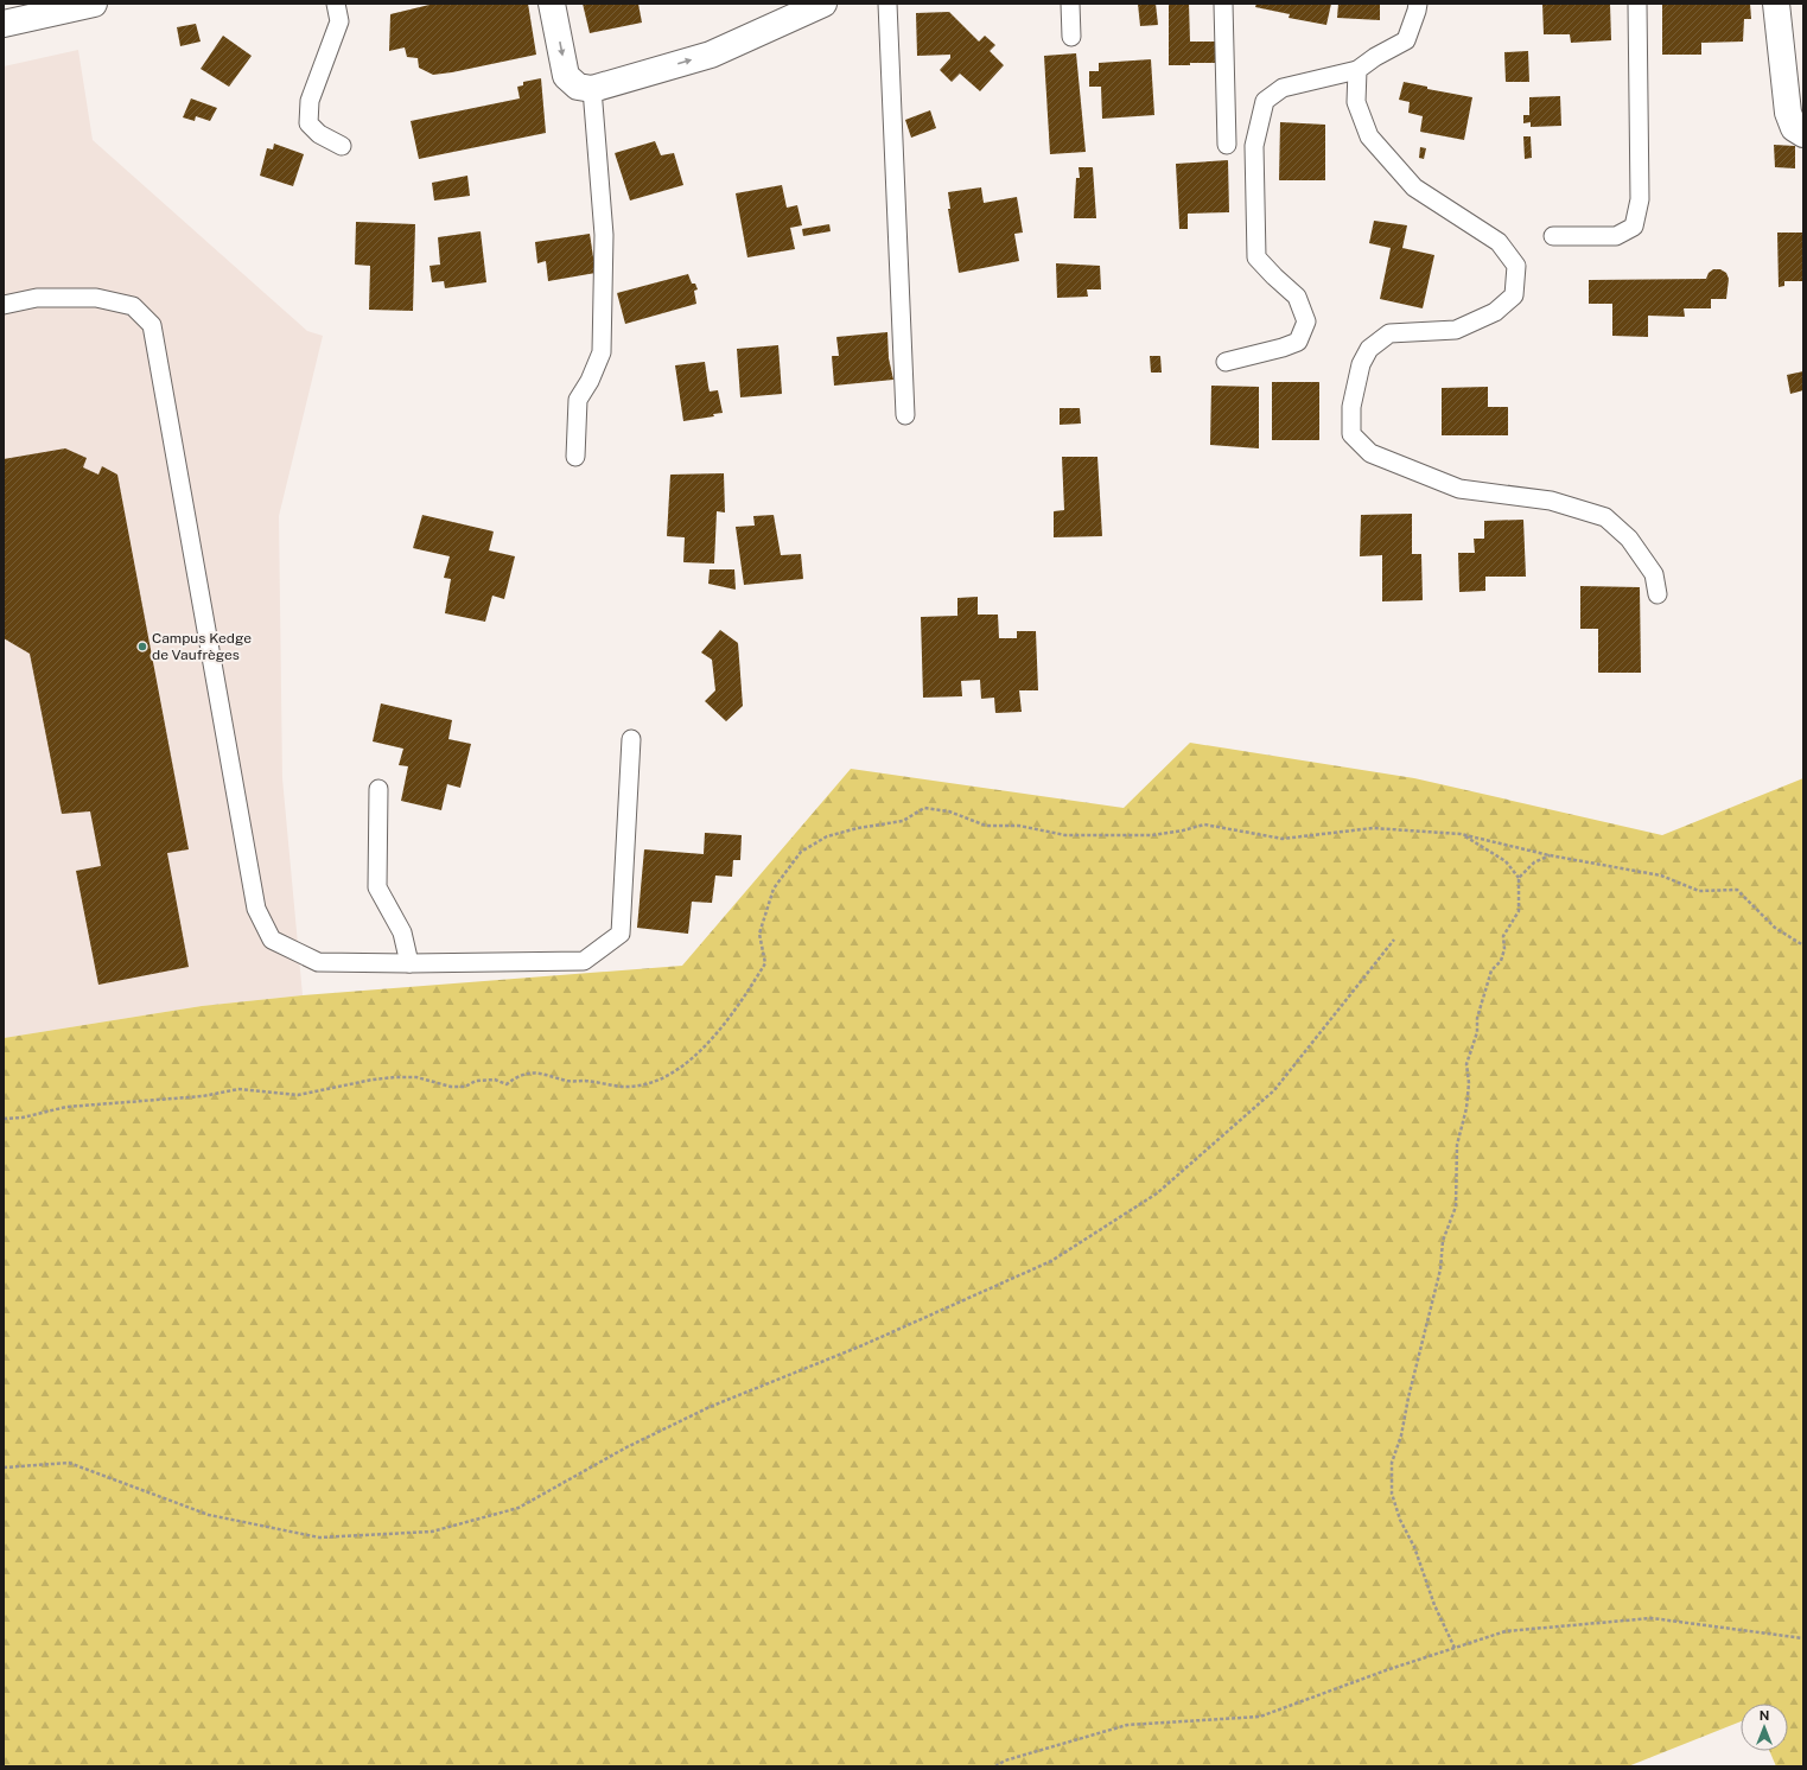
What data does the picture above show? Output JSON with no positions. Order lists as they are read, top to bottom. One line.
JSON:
{"places":["Campus Kedge de Vaufrèges"],"north":"top"}
